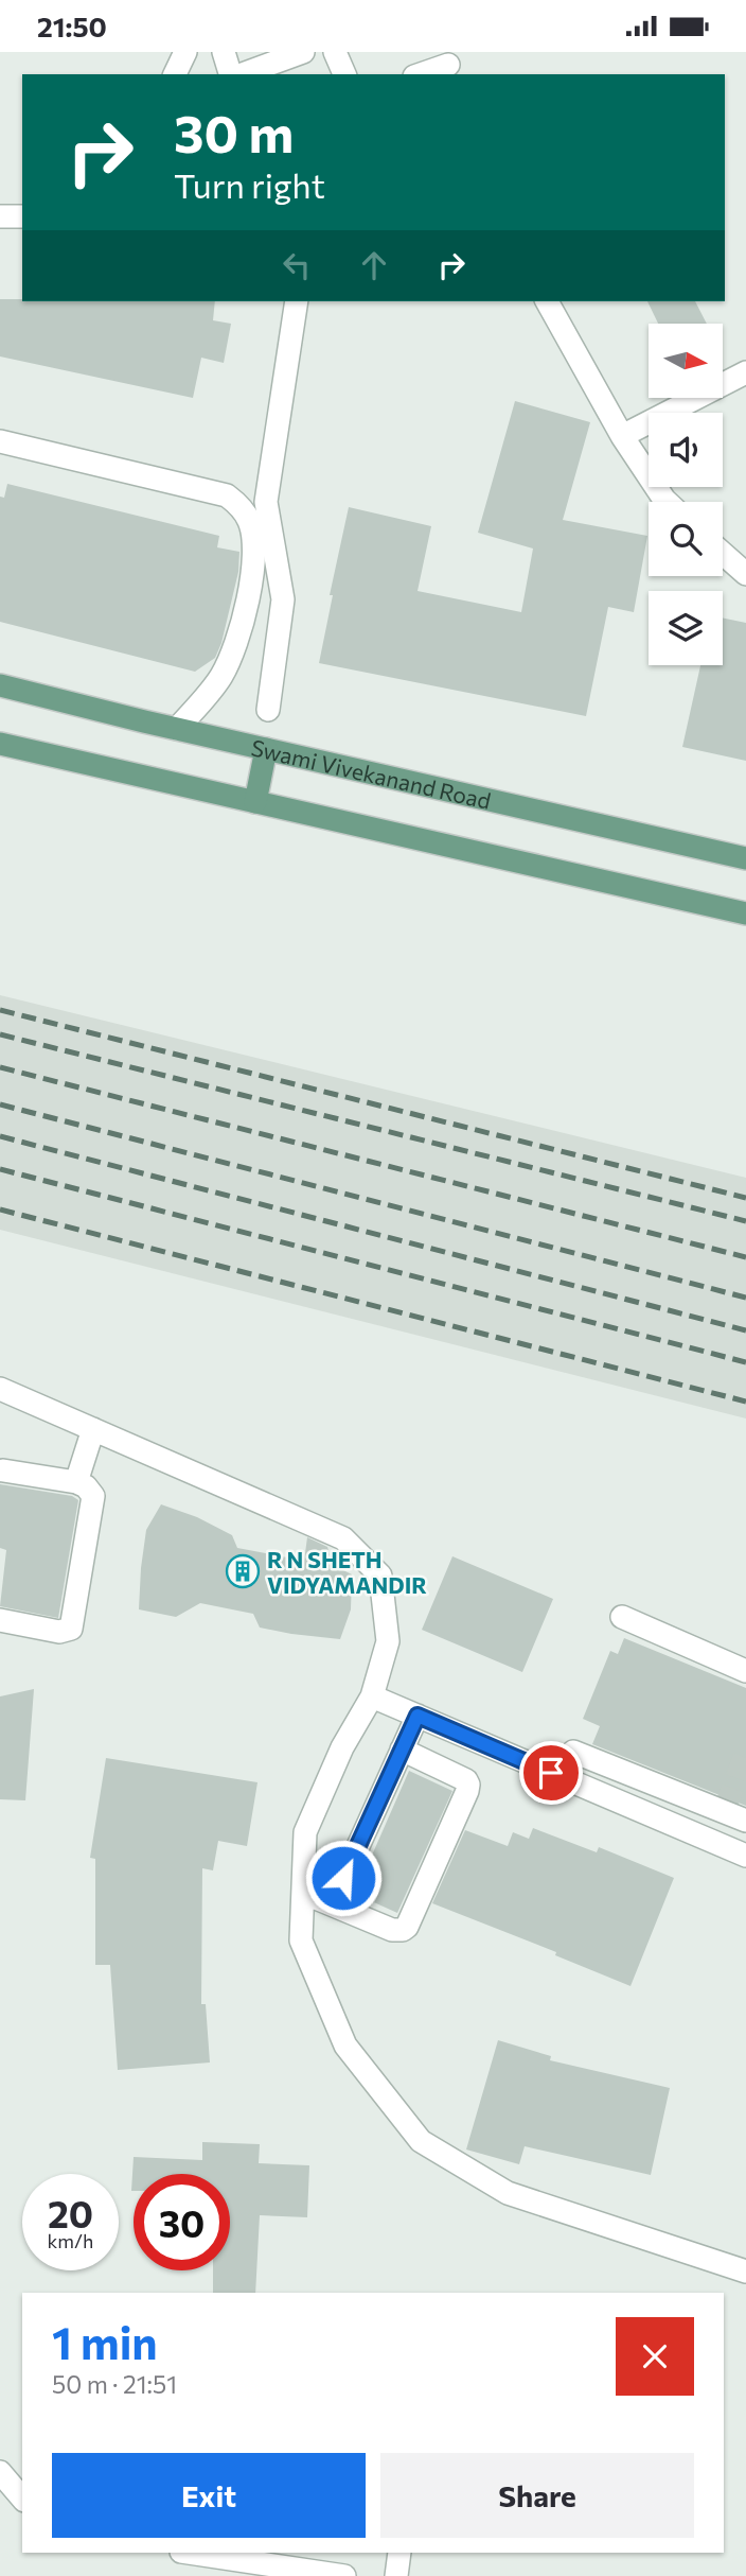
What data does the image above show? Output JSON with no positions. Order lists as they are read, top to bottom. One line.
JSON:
{"streets":{"main road":["Swami Vivekanand Road"]},"places":{"building":["R N SHETH VIDYAMANDIR"]},"north":"right","page":{"status":"21:50","turn":["30 m","Turn right"],"speed":"20 km/h","limit":"30","heading":["1 min","50 m · 21:51"],"buttons":["Exit","Share"]}}
